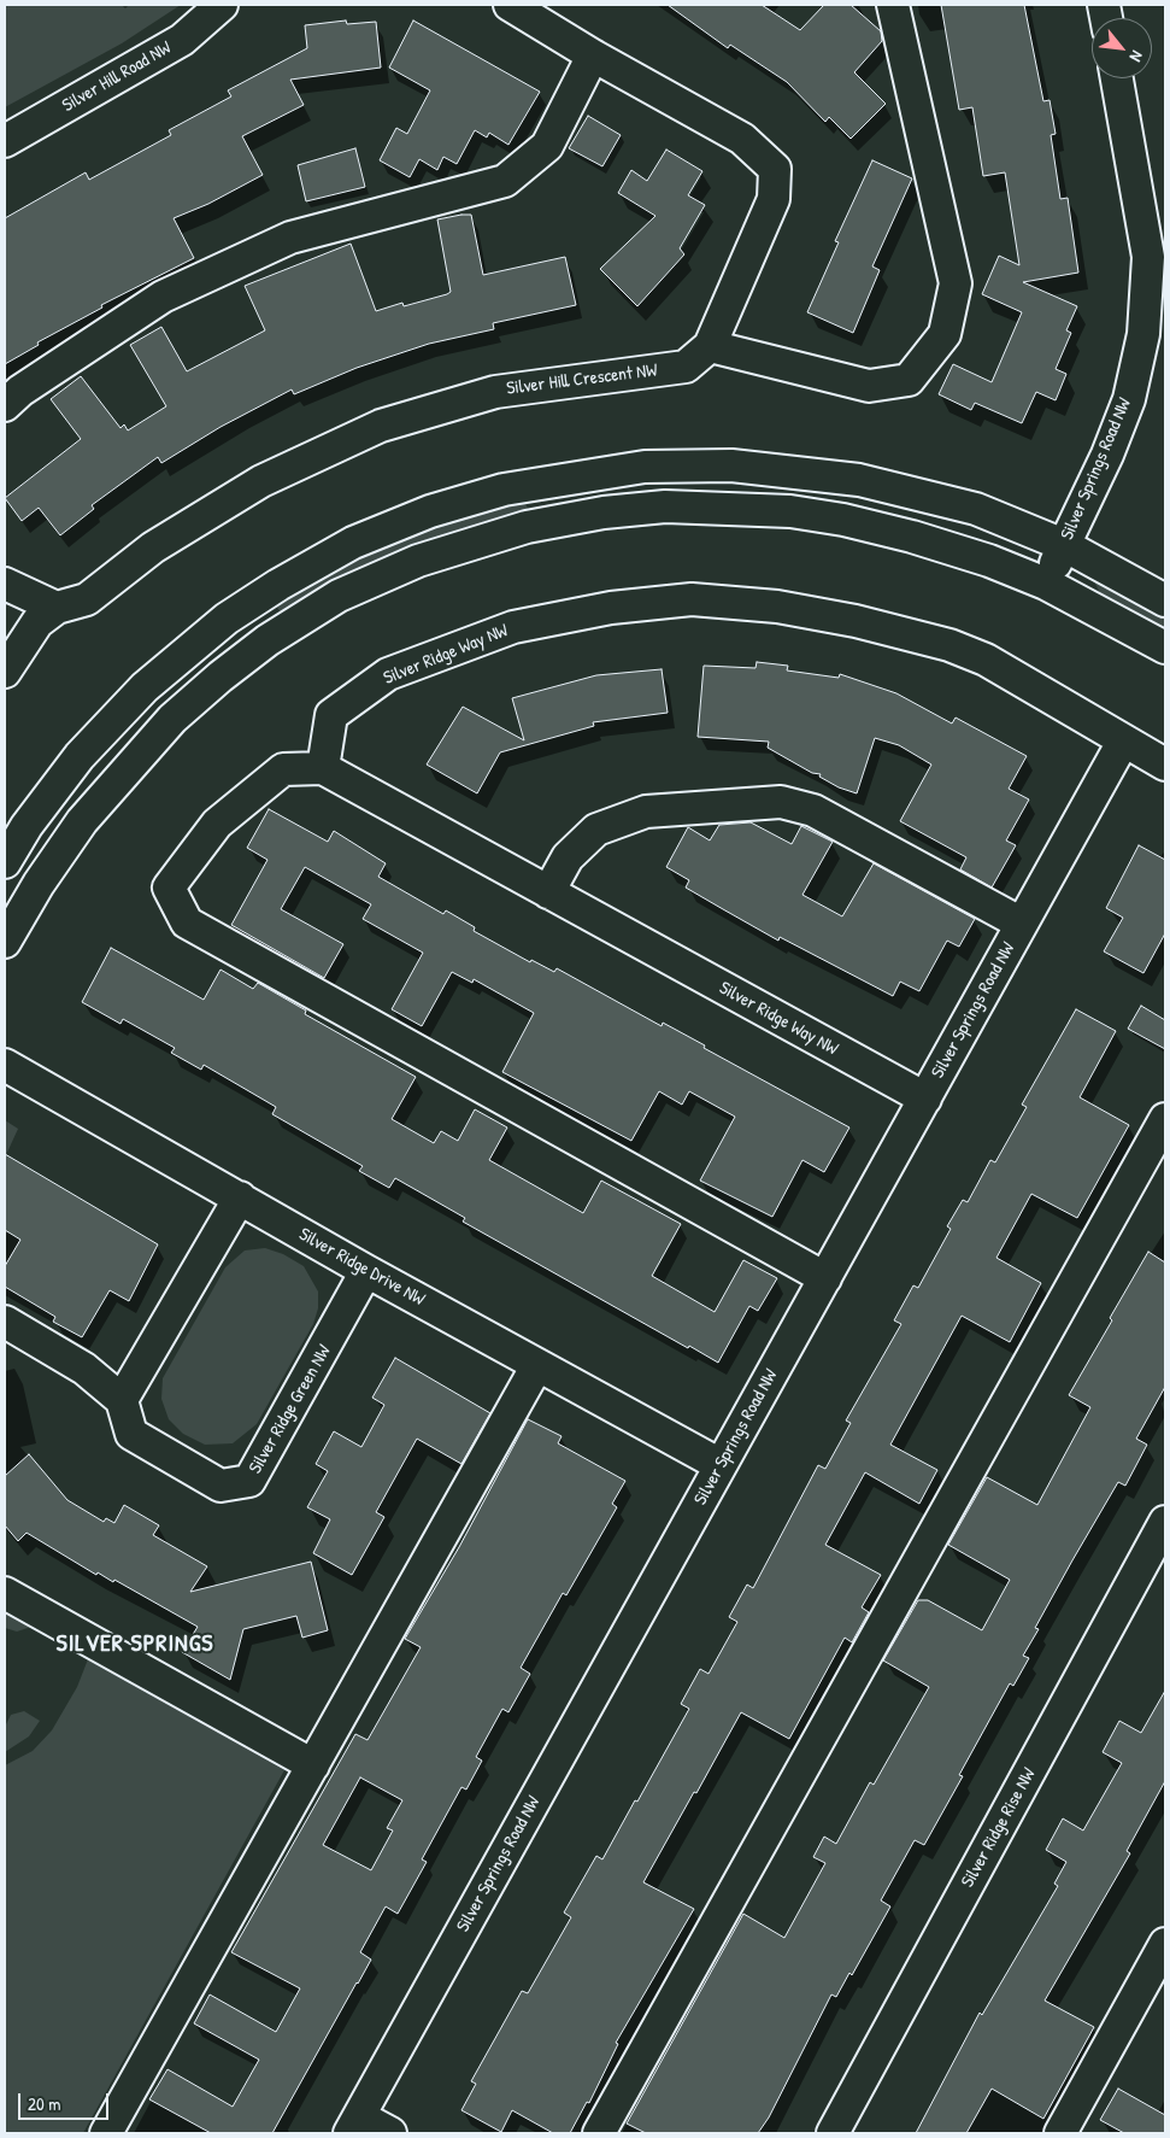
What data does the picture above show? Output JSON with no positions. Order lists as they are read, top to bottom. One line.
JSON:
{"streets":{"street":["Silver Hill Road NW","Silver Hill Crescent NW","Silver Springs Road NW","Silver Ridge Way NW","Silver Ridge Drive NW","Silver Ridge Green NW","Silver Ridge Rise NW"]},"crossings":[["Silver Springs Road NW","Silver Ridge Way NW"],["Silver Springs Road NW","Silver Ridge Drive NW"],["Silver Ridge Drive NW","Silver Ridge Green NW"]],"districts":["SILVER SPRINGS"],"scale_bar":"20 m","north":"bottom right"}
